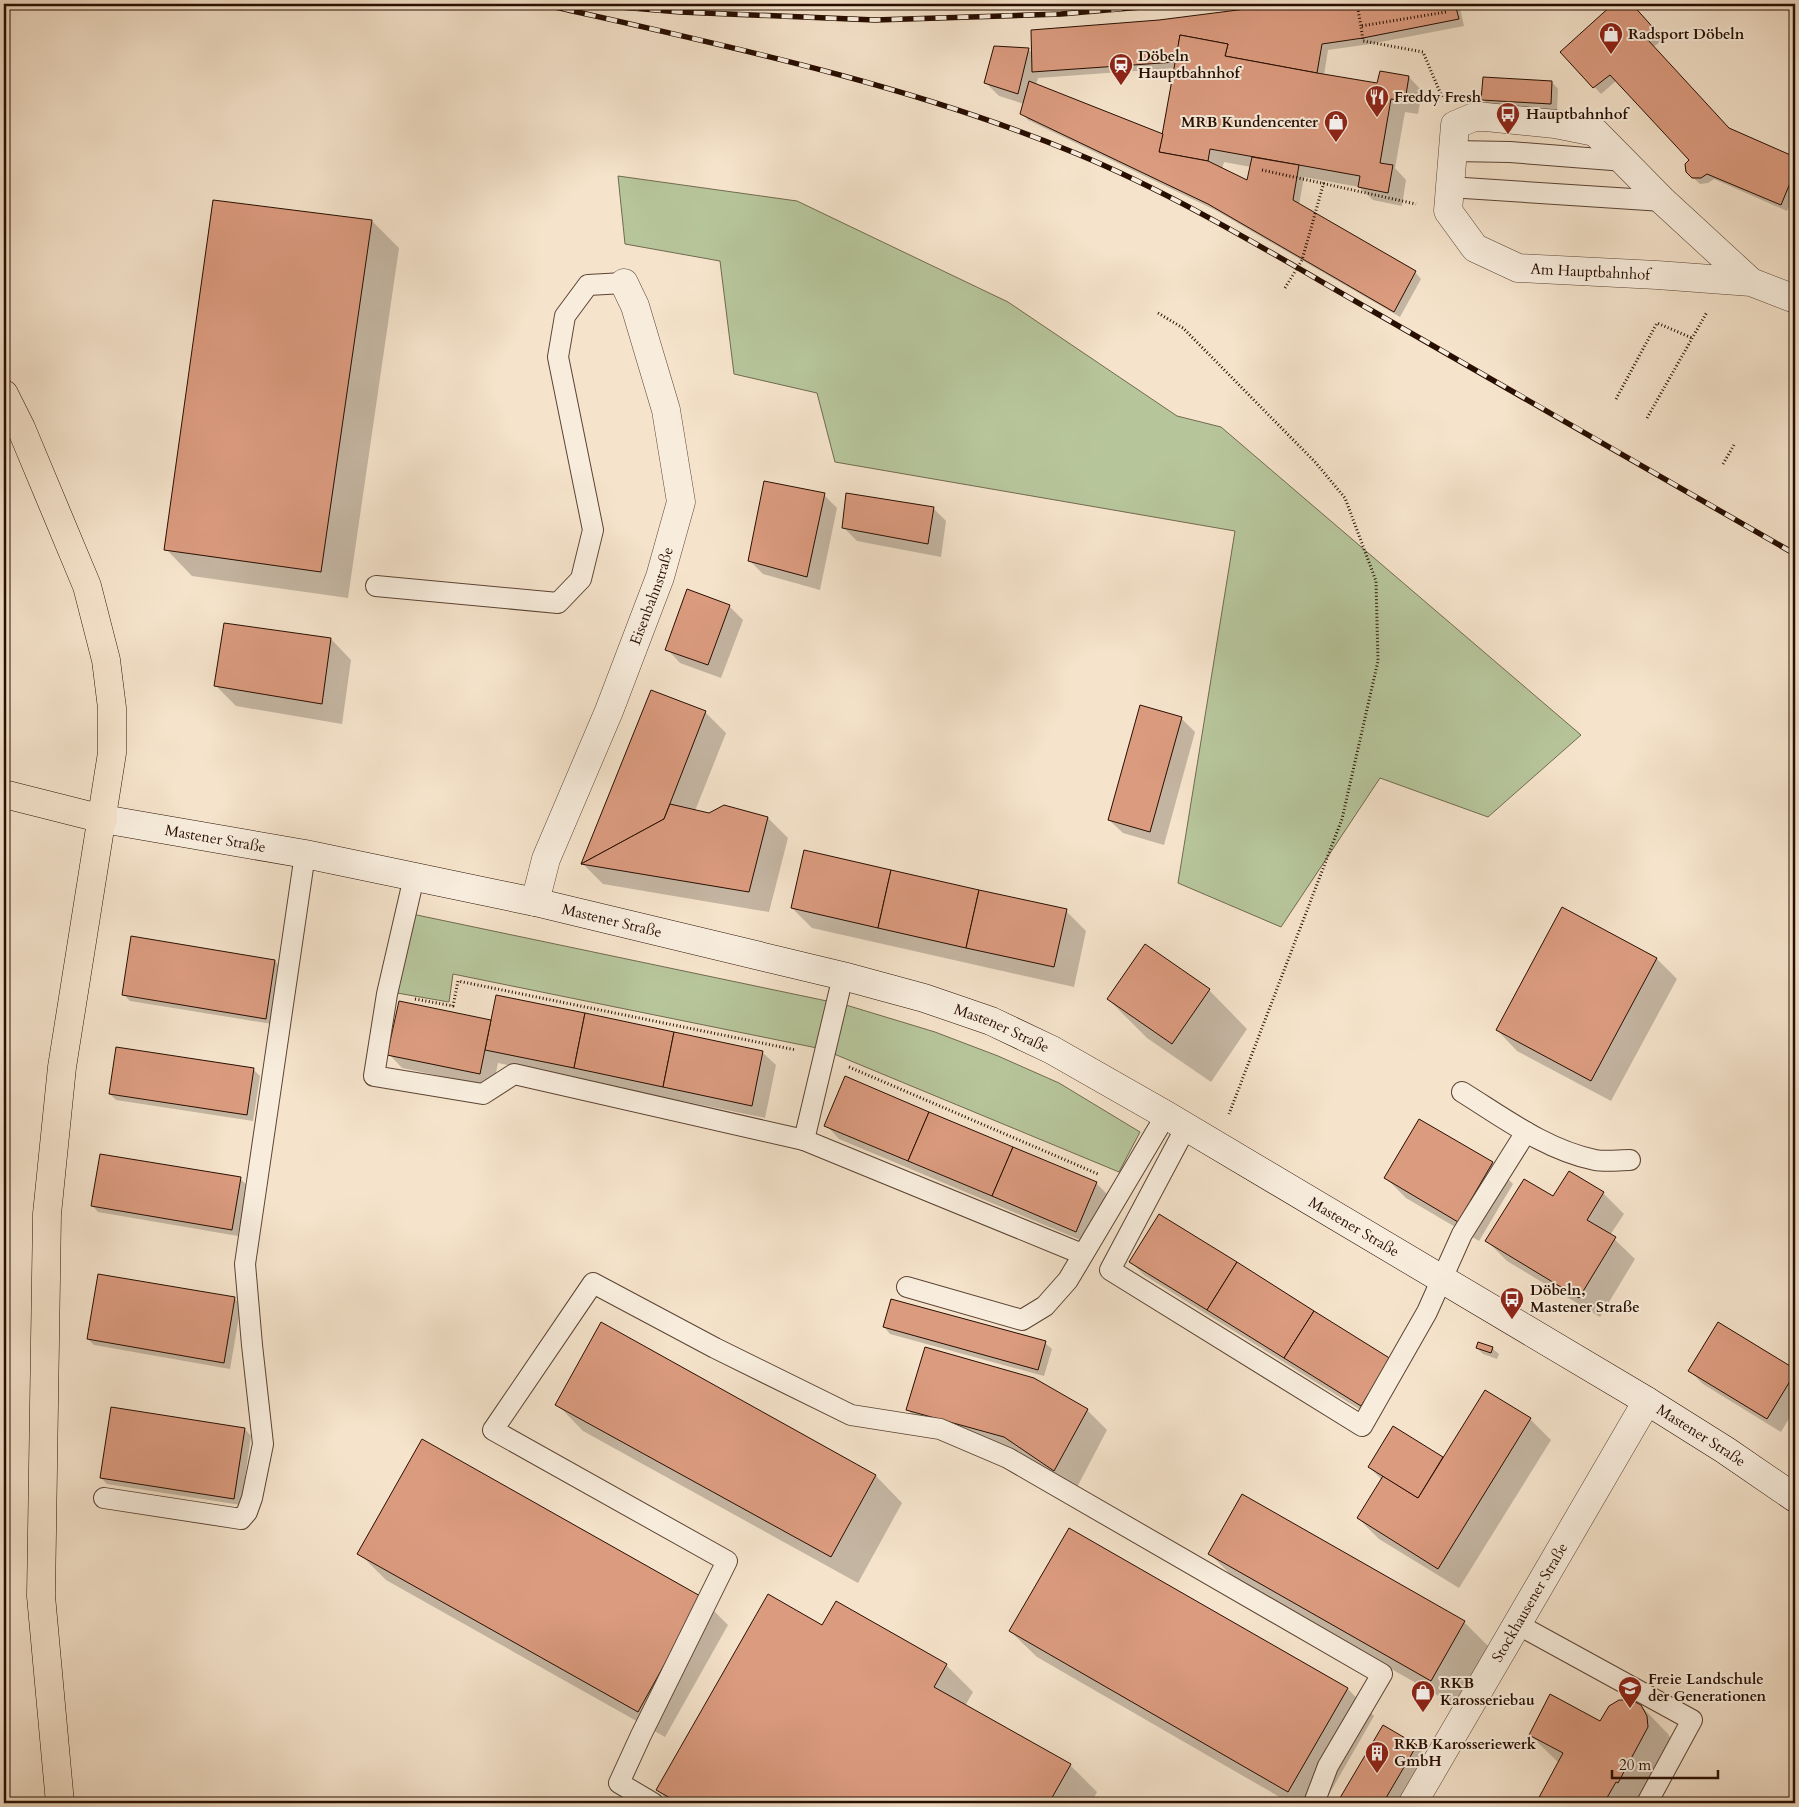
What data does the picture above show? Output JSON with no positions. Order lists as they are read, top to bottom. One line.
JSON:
{"streets":{"street":["Am Hauptbahnhof","Eisenbahnstraße","Mastener Straße","Stockhausener Straße"]},"crossings":[["Eisenbahnstraße","Mastener Straße"],["Mastener Straße","Stockhausener Straße"]],"places":{"shop":["Radsport Döbeln","MRB Kundencenter","RKB Karosseriebau"],"station":["Döbeln Hauptbahnhof"],"restaurant":["Freddy Fresh"],"bus stop":["Hauptbahnhof","Döbeln, Mastener Straße"],"school or university":["Freie Landschule der Generationen"],"building":["RKB Karosseriewerk GmbH"]},"scale_bar":"20 m"}
